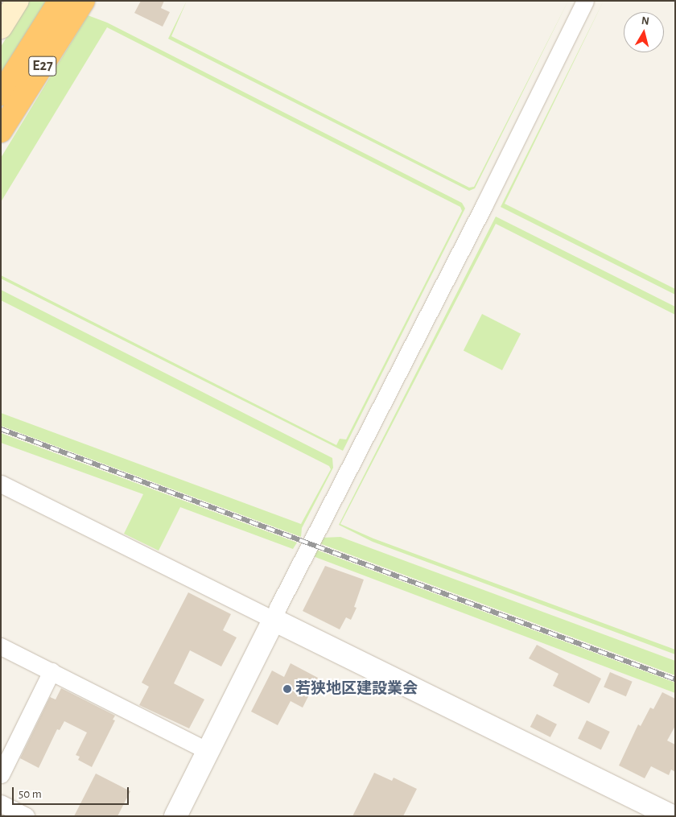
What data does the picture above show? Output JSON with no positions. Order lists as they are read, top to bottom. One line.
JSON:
{"streets":{"highway":["E27"]},"places":["若狭地区建設業会"],"scale_bar":"50 m","north":"top"}
